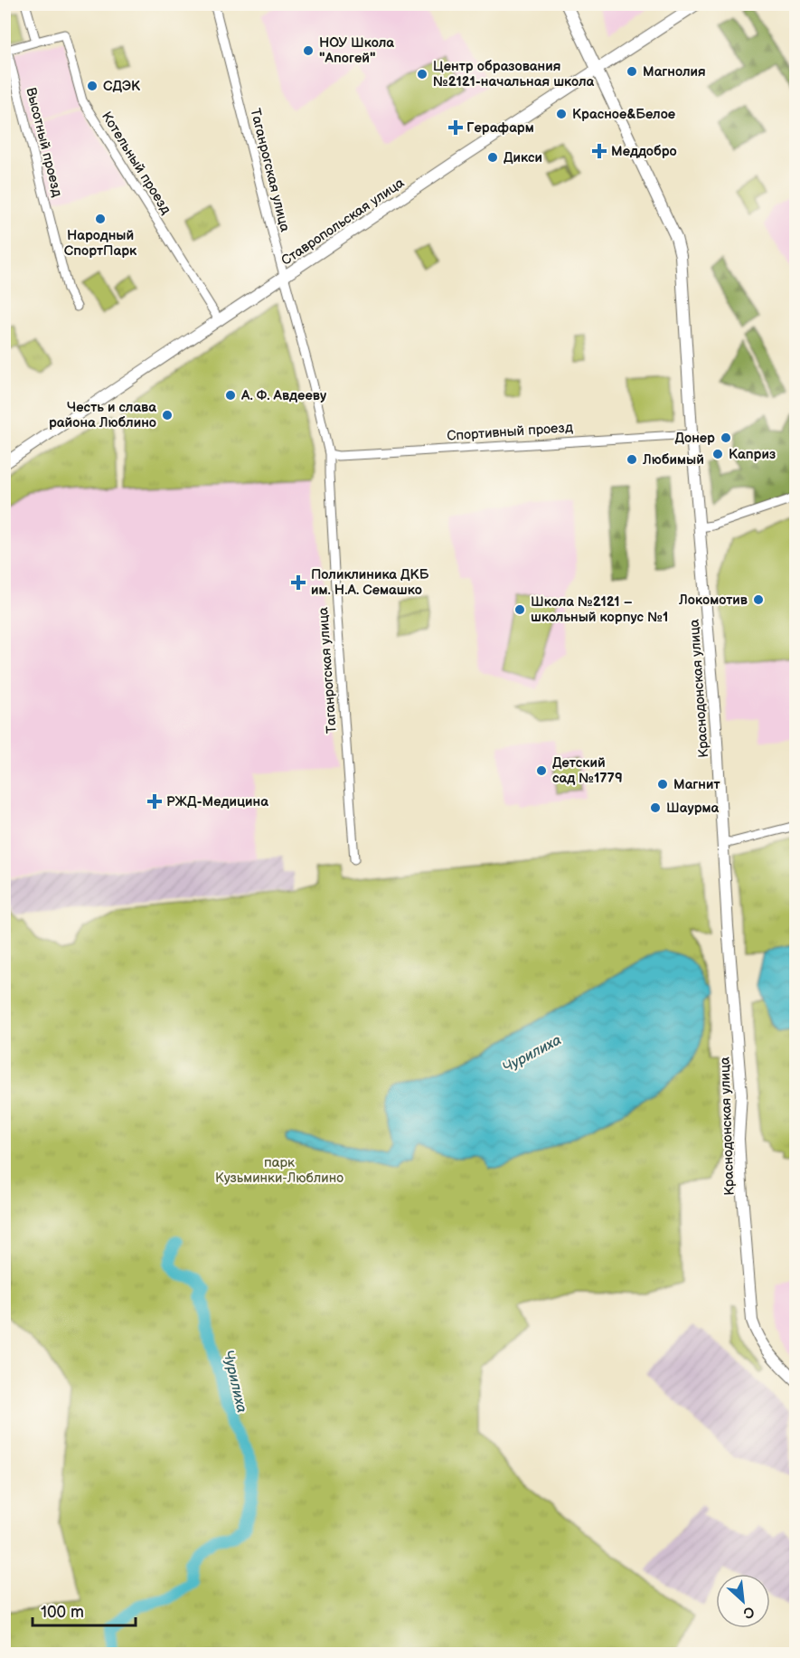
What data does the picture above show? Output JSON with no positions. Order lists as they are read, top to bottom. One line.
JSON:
{"streets":{"main road":["Ставропольская улица","Краснодонская улица"],"street":["Высотный проезд","Котельный проезд","Таганрогская улица","Спортивный проезд"]},"crossings":[["Высотный проезд","Котельный проезд"],["Котельный проезд","Ставропольская улица"],["Таганрогская улица","Ставропольская улица"],["Таганрогская улица","Спортивный проезд"],["Ставропольская улица","Краснодонская улица"],["Спортивный проезд","Краснодонская улица"]],"water":["Чурилиха"],"parks":["парк Кузьминки-Люблино"],"places":{"other":["НОУ Школа \"Апогей\"","Магнолия","Центр образования №2121-начальная школа","СДЭК","Красное&Белое","Дикси","Народный СпортПарк","А. Ф. Авдееву","Честь и слава района Люблино","Донер","Каприз","Любимый","Локомотив","Школа №2121 – школьный корпус №1","Детский сад №1779","Магнит","Шаурма"],"health":["Герафарм","Меддобро","Поликлиника ДКБ им. Н.А. Семашко","РЖД-Медицина"]},"scale_bar":"100 m","north":"bottom right"}
